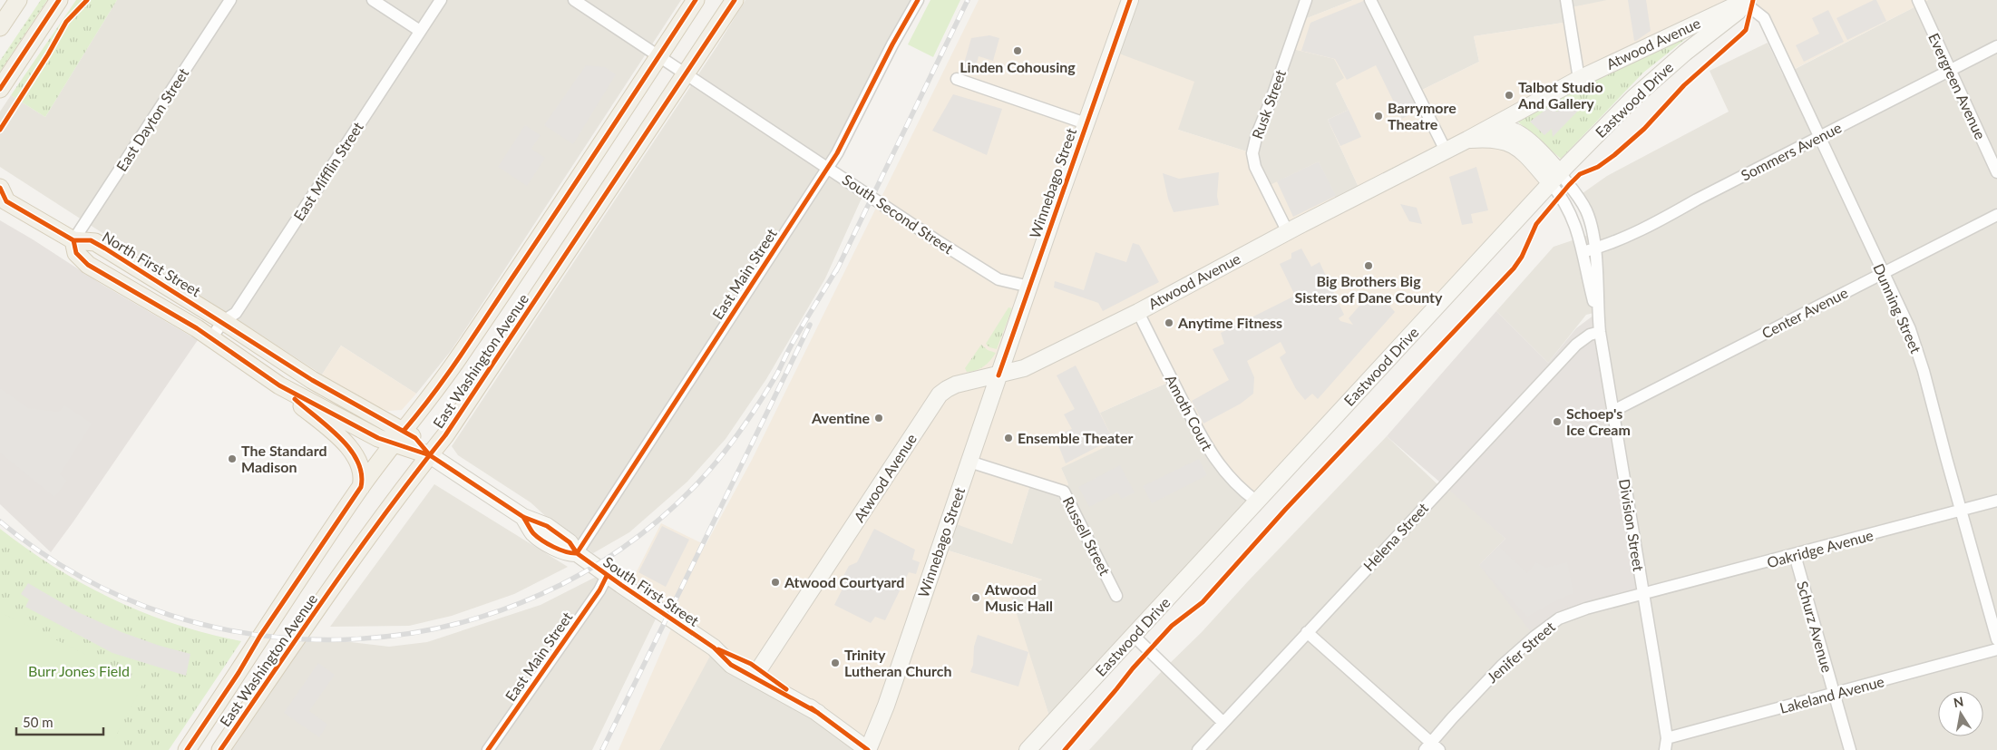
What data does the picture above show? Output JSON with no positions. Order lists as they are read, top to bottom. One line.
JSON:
{"streets":{"main road":["North First Street","East Washington Avenue","South First Street"],"street":["Atwood Avenue","Evergreen Avenue","Eastwood Drive","Rusk Street","East Dayton Street","Sommers Avenue","East Mifflin Street","Winnebago Street","South Second Street","East Main Street","Dunning Street","Center Avenue","Amoth Court","Division Street","Russell Street","Helena Street","Oakridge Avenue","Schurz Avenue","Jenifer Street","Lakeland Avenue"]},"crossings":[["Atwood Avenue","Eastwood Drive"],["Atwood Avenue","Rusk Street"],["Atwood Avenue","Winnebago Street"],["Atwood Avenue","Dunning Street"],["Atwood Avenue","Amoth Court"],["Atwood Avenue","Division Street"],["Atwood Avenue","South First Street"],["Evergreen Avenue","Sommers Avenue"],["Eastwood Drive","Dunning Street"],["Eastwood Drive","Amoth Court"],["Eastwood Drive","Division Street"],["East Dayton Street","North First Street"],["Sommers Avenue","Dunning Street"],["Sommers Avenue","Division Street"],["East Mifflin Street","North First Street"],["Winnebago Street","South Second Street"],["Winnebago Street","Russell Street"],["Winnebago Street","South First Street"],["South Second Street","East Main Street"],["South Second Street","East Washington Avenue"],["North First Street","East Washington Avenue"],["North First Street","South First Street"],["East Main Street","South First Street"],["Dunning Street","Center Avenue"],["Dunning Street","Oakridge Avenue"],["Center Avenue","Division Street"],["East Washington Avenue","South First Street"],["Division Street","Helena Street"],["Division Street","Oakridge Avenue"],["Division Street","Jenifer Street"],["Division Street","Lakeland Avenue"],["Oakridge Avenue","Schurz Avenue"],["Oakridge Avenue","Jenifer Street"],["Schurz Avenue","Lakeland Avenue"]],"parks":["Burr Jones Field"],"places":["Linden Cohousing","Talbot Studio And Gallery","Barrymore Theatre","Big Brothers Big Sisters of Dane County","Anytime Fitness","Aventine","Schoep's Ice Cream","Ensemble Theater","The Standard Madison","Atwood Courtyard","Atwood Music Hall","Trinity Lutheran Church"],"scale_bar":"50 m","north":"top"}
